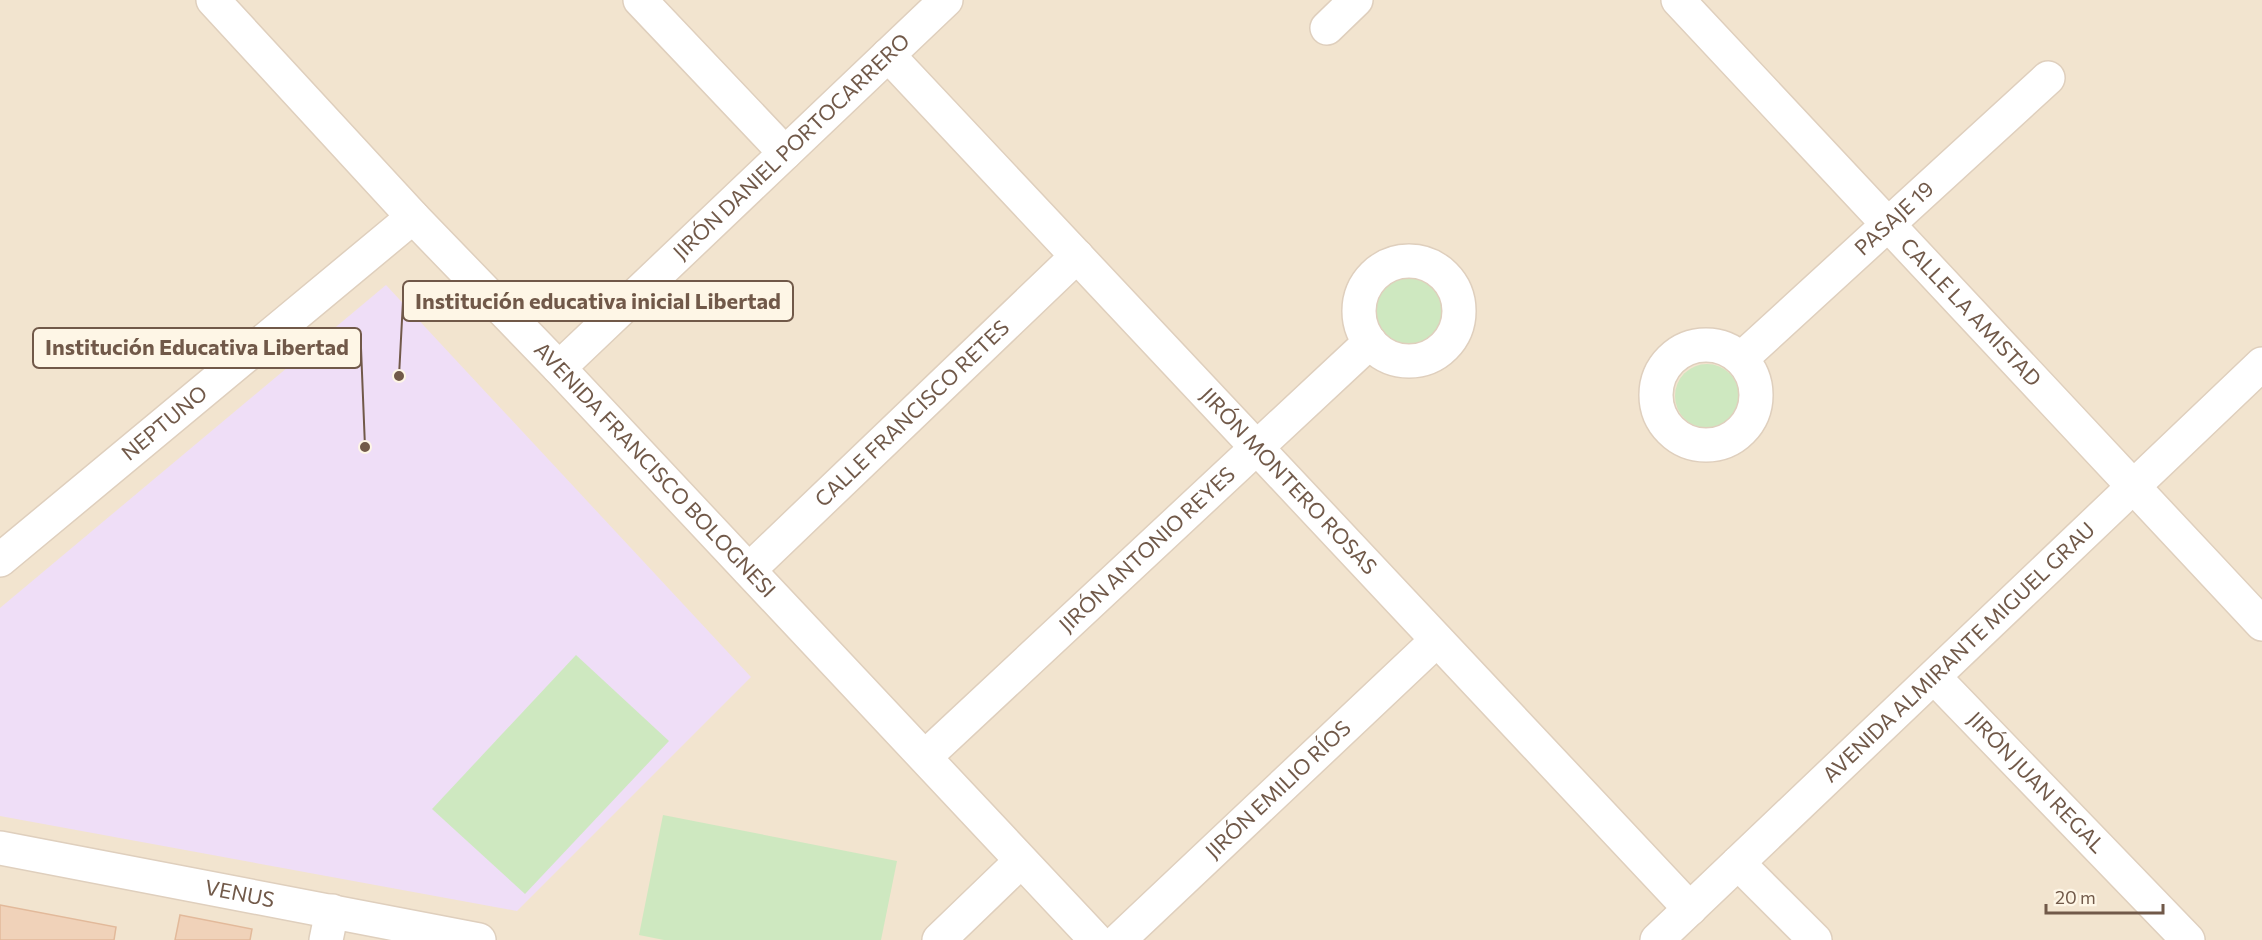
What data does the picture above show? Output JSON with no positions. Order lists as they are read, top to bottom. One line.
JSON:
{"streets":{"street":["JIRÓN DANIEL PORTOCARRERO","PASAJE 19","CALLE LA AMISTAD","CALLE FRANCISCO RETES","NEPTUNO","AVENIDA FRANCISCO BOLOGNESI","JIRÓN MONTERO ROSAS","JIRÓN ANTONIO REYES","AVENIDA ALMIRANTE MIGUEL GRAU","JIRÓN JUAN REGAL","JIRÓN EMILIO RÍOS","VENUS"]},"crossings":[["JIRÓN DANIEL PORTOCARRERO","AVENIDA FRANCISCO BOLOGNESI"],["JIRÓN DANIEL PORTOCARRERO","JIRÓN MONTERO ROSAS"],["PASAJE 19","CALLE LA AMISTAD"],["CALLE LA AMISTAD","AVENIDA ALMIRANTE MIGUEL GRAU"],["CALLE FRANCISCO RETES","AVENIDA FRANCISCO BOLOGNESI"],["CALLE FRANCISCO RETES","JIRÓN MONTERO ROSAS"],["NEPTUNO","AVENIDA FRANCISCO BOLOGNESI"],["AVENIDA FRANCISCO BOLOGNESI","JIRÓN ANTONIO REYES"],["JIRÓN MONTERO ROSAS","JIRÓN ANTONIO REYES"],["JIRÓN MONTERO ROSAS","AVENIDA ALMIRANTE MIGUEL GRAU"],["JIRÓN MONTERO ROSAS","JIRÓN EMILIO RÍOS"],["AVENIDA ALMIRANTE MIGUEL GRAU","JIRÓN JUAN REGAL"]],"places":["Institución educativa inicial Libertad","Institución Educativa Libertad"],"scale_bar":"20 m"}
